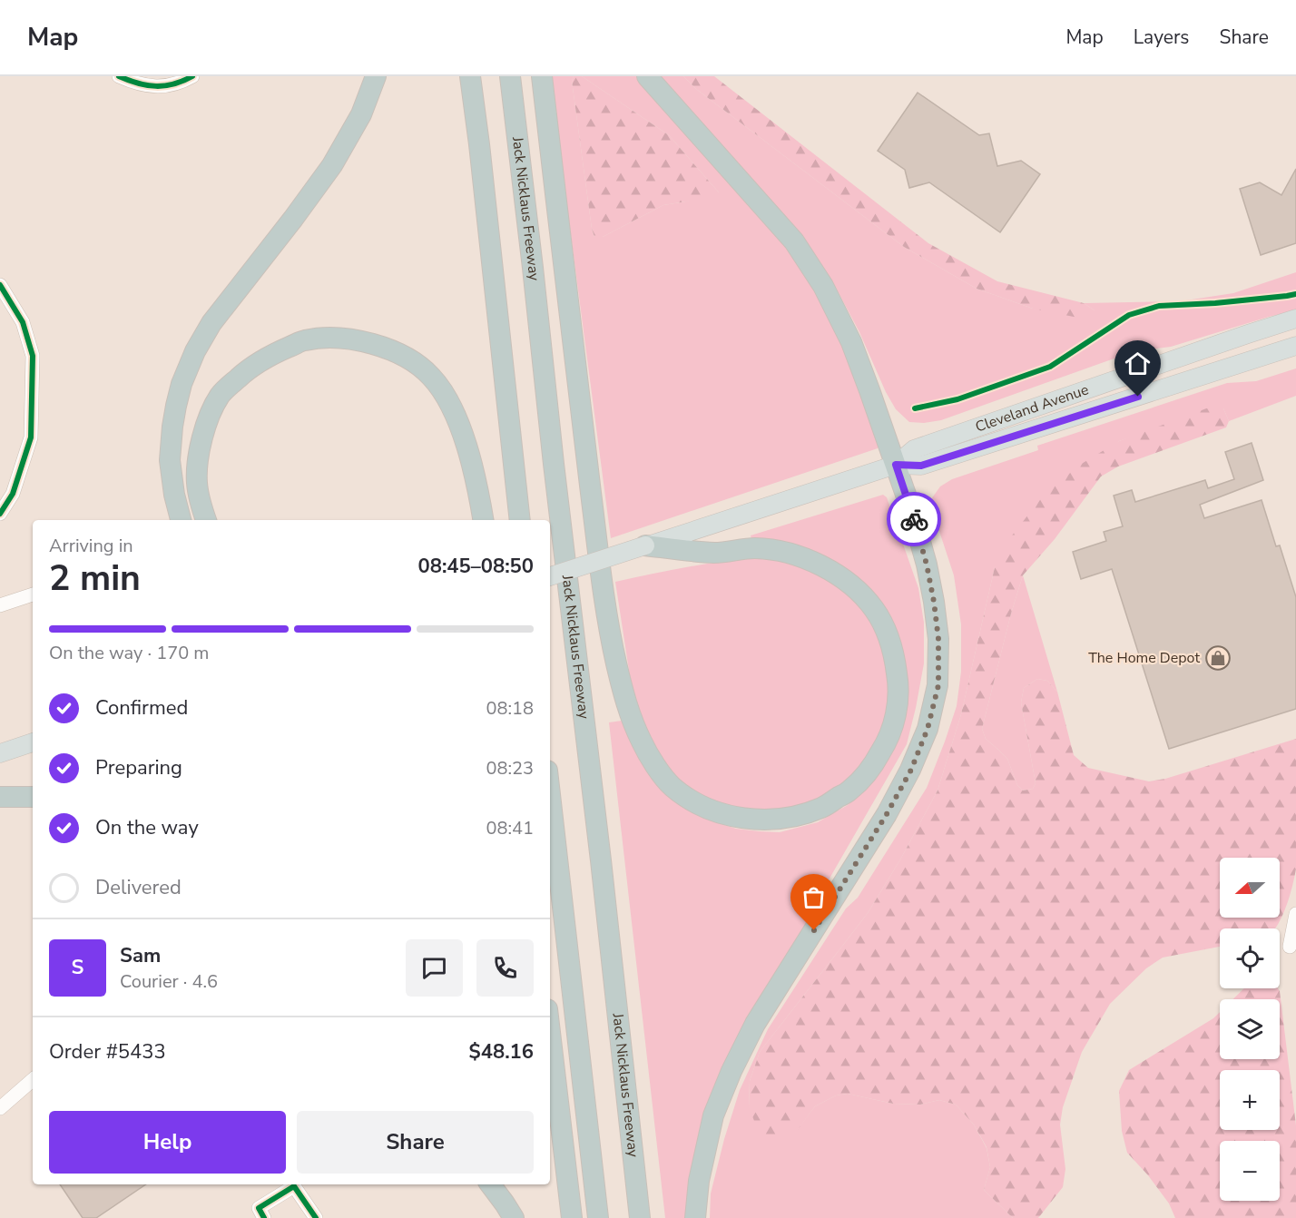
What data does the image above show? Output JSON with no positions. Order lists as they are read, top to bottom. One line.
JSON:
{"streets":{"highway":["Jack Nicklaus Freeway"],"main road":["Cleveland Avenue"]},"places":{"shop":["The Home Depot"]},"north":"left","page":{"header":"Map","nav":["Map","Layers","Share"],"heading":["2 min","Arriving in","08:45–08:50"],"panel":["Sam","Courier · 4.6","Order #5433","$48.16"],"bar":"On the way · 170 m","list":[["Confirmed","08:18"],["Preparing","08:23"],["On the way","08:41"],"Delivered"],"map_buttons":["+","−"],"round":"S","buttons":["Help","Share"]}}
